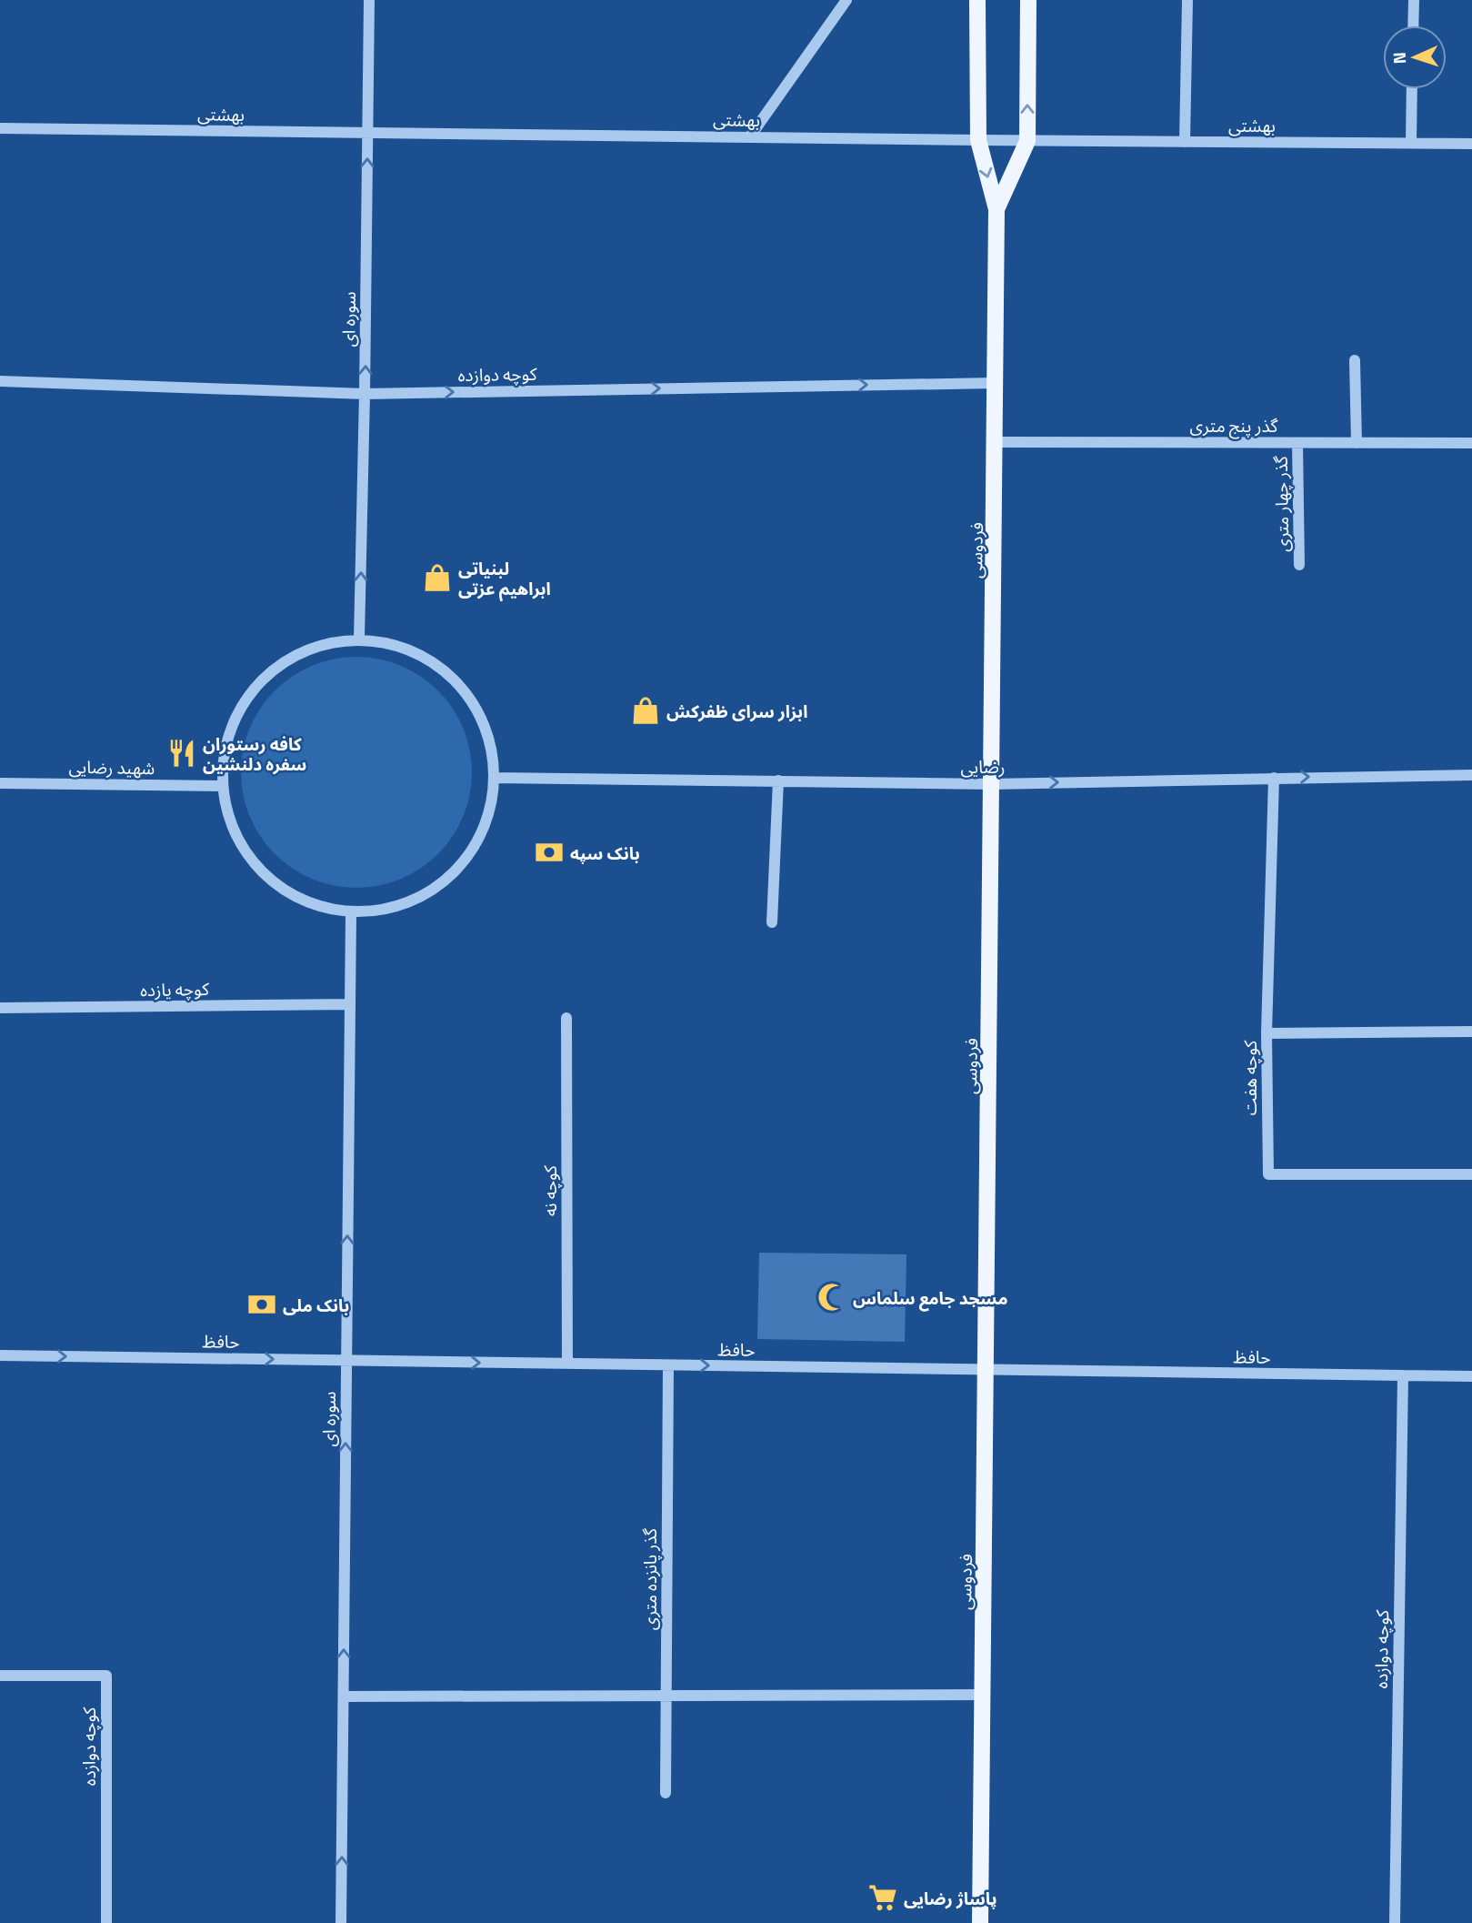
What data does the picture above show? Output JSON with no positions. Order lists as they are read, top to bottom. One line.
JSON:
{"streets":{"main road":["فردوسی"],"street":["بهشتی","سوره ای","کوچه دوازده","گذر پنج متری","گذر چهار متری","رضایی","شهید رضایی","کوچه یازده","کوچه هفت","کوچه نه","حافظ","گذر پانزده متری"]},"crossings":[["بهشتی","سوره ای"],["بهشتی","فردوسی"],["سوره ای","کوچه دوازده"],["سوره ای","کوچه یازده"],["سوره ای","حافظ"],["کوچه دوازده","فردوسی"],["کوچه دوازده","حافظ"],["گذر پنج متری","گذر چهار متری"],["گذر پنج متری","فردوسی"],["فردوسی","رضایی"],["فردوسی","حافظ"],["رضایی","کوچه هفت"],["کوچه نه","حافظ"],["حافظ","گذر پانزده متری"]],"one_way":["سوره ای","رضایی","حافظ"],"places":{"shop":["لبنیاتی ابراهیم عزتی","ابزار سرای ظفرکش"],"restaurant":["کافه رستوران سفره دلنشین"],"bank":["بانک سپه","بانک ملی"],"mosque":["مسجد جامع سلماس"],"supermarket":["پاساژ رضایی"]},"north":"left"}
